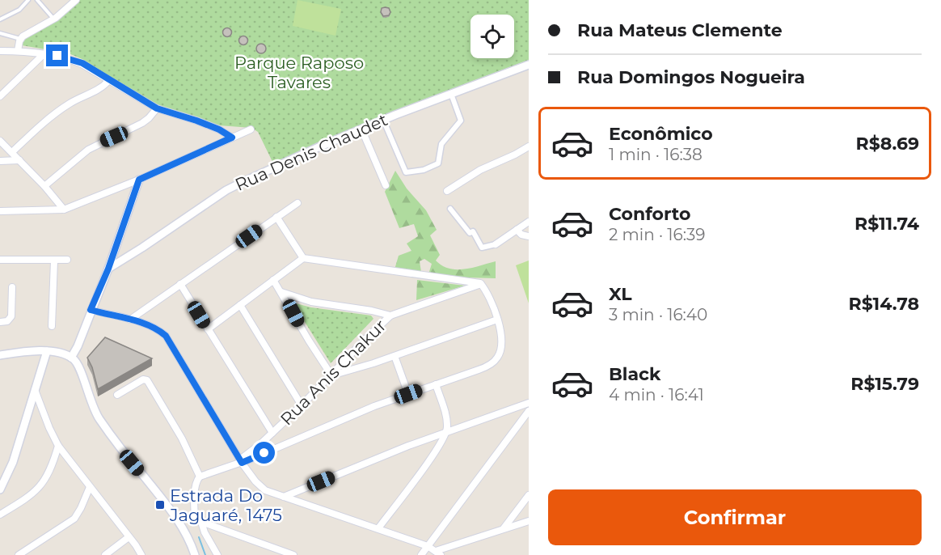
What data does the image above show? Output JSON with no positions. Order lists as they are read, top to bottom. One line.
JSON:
{"streets":{"street":["Rua Denis Chaudet","Rua Anis Chakur"]},"parks":["Parque Raposo Tavares"],"places":{"transit":["Estrada Do Jaguaré, 1475"]},"page":{"banner":["Rua Mateus Clemente","Rua Domingos Nogueira"],"list":[{"name":"Econômico","note":"1 min · 16:38","value":"R$8.69"},{"name":"Conforto","note":"2 min · 16:39","value":"R$11.74"},{"name":"XL","note":"3 min · 16:40","value":"R$14.78"},{"name":"Black","note":"4 min · 16:41","value":"R$15.79"}],"buttons":"Confirmar"}}
